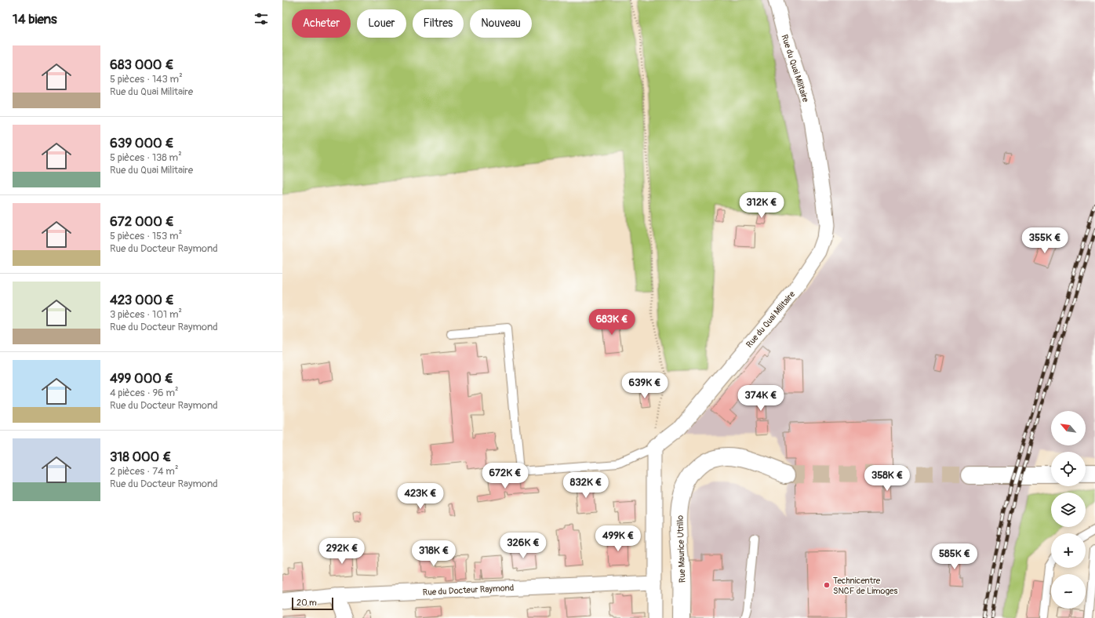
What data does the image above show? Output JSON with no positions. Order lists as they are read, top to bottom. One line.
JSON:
{"streets":{"street":["Rue du Quai Militaire","Rue Maurice Utrillo","Rue du Docteur Raymond"]},"places":["Technicentre SNCF de Limoges"],"scale_bar":"20 m","north":"top left","page":{"heading":"14 biens","chip":["Acheter","Louer","Filtres","Nouveau"],"list":[{"name":"683 000 €","note":"5 pièces · 143 m² · Rue du Quai Militaire"},{"name":"639 000 €","note":"5 pièces · 138 m² · Rue du Quai Militaire"},{"name":"672 000 €","note":"5 pièces · 153 m² · Rue du Docteur Raymond"},{"name":"423 000 €","note":"3 pièces · 101 m² · Rue du Docteur Raymond"},{"name":"499 000 €","note":"4 pièces · 96 m² · Rue du Docteur Raymond"},{"name":"318 000 €","note":"2 pièces · 74 m² · Rue du Docteur Raymond"}],"price":["312K €","355K €","683K €","639K €","374K €","672K €","358K €","832K €","423K €","499K €","326K €","292K €","318K €","585K €"],"map_buttons":["+","−"],"scale":"20 m"}}
